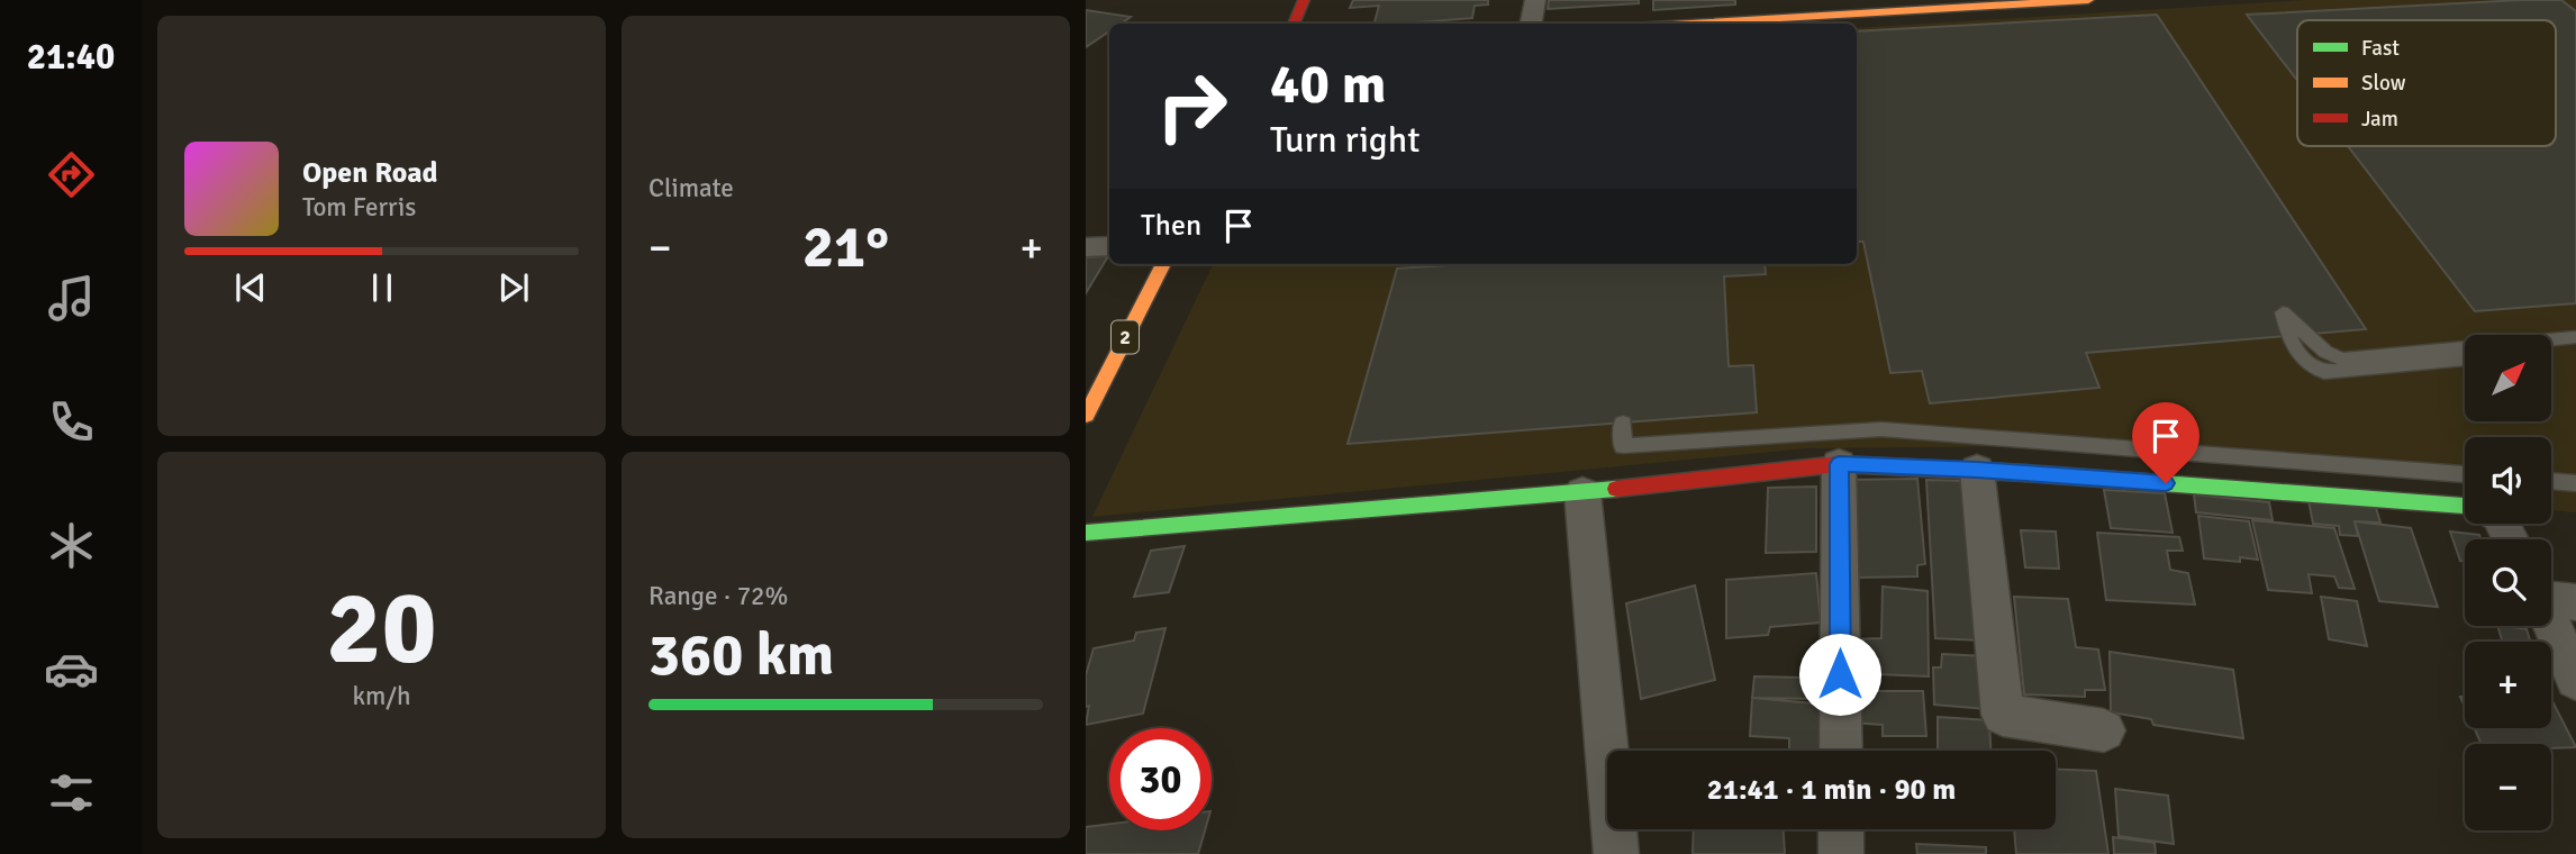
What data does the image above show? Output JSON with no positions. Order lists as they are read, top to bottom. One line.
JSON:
{"streets":{"main road":["2"]},"legend":["Fast","Slow","Jam"],"north":"top right","page":{"tabs":"21:40","tile":["Climate",["20","km/h"],["Range · 72%","360 km"]],"turn":["40 m","Turn right"],"song":["Open Road","Tom Ferris"],"then":"Then","heat":["−","21°","+"],"map_buttons":["+","−"],"limit":"30","trip":"21:41 · 1 min · 90 m"}}
